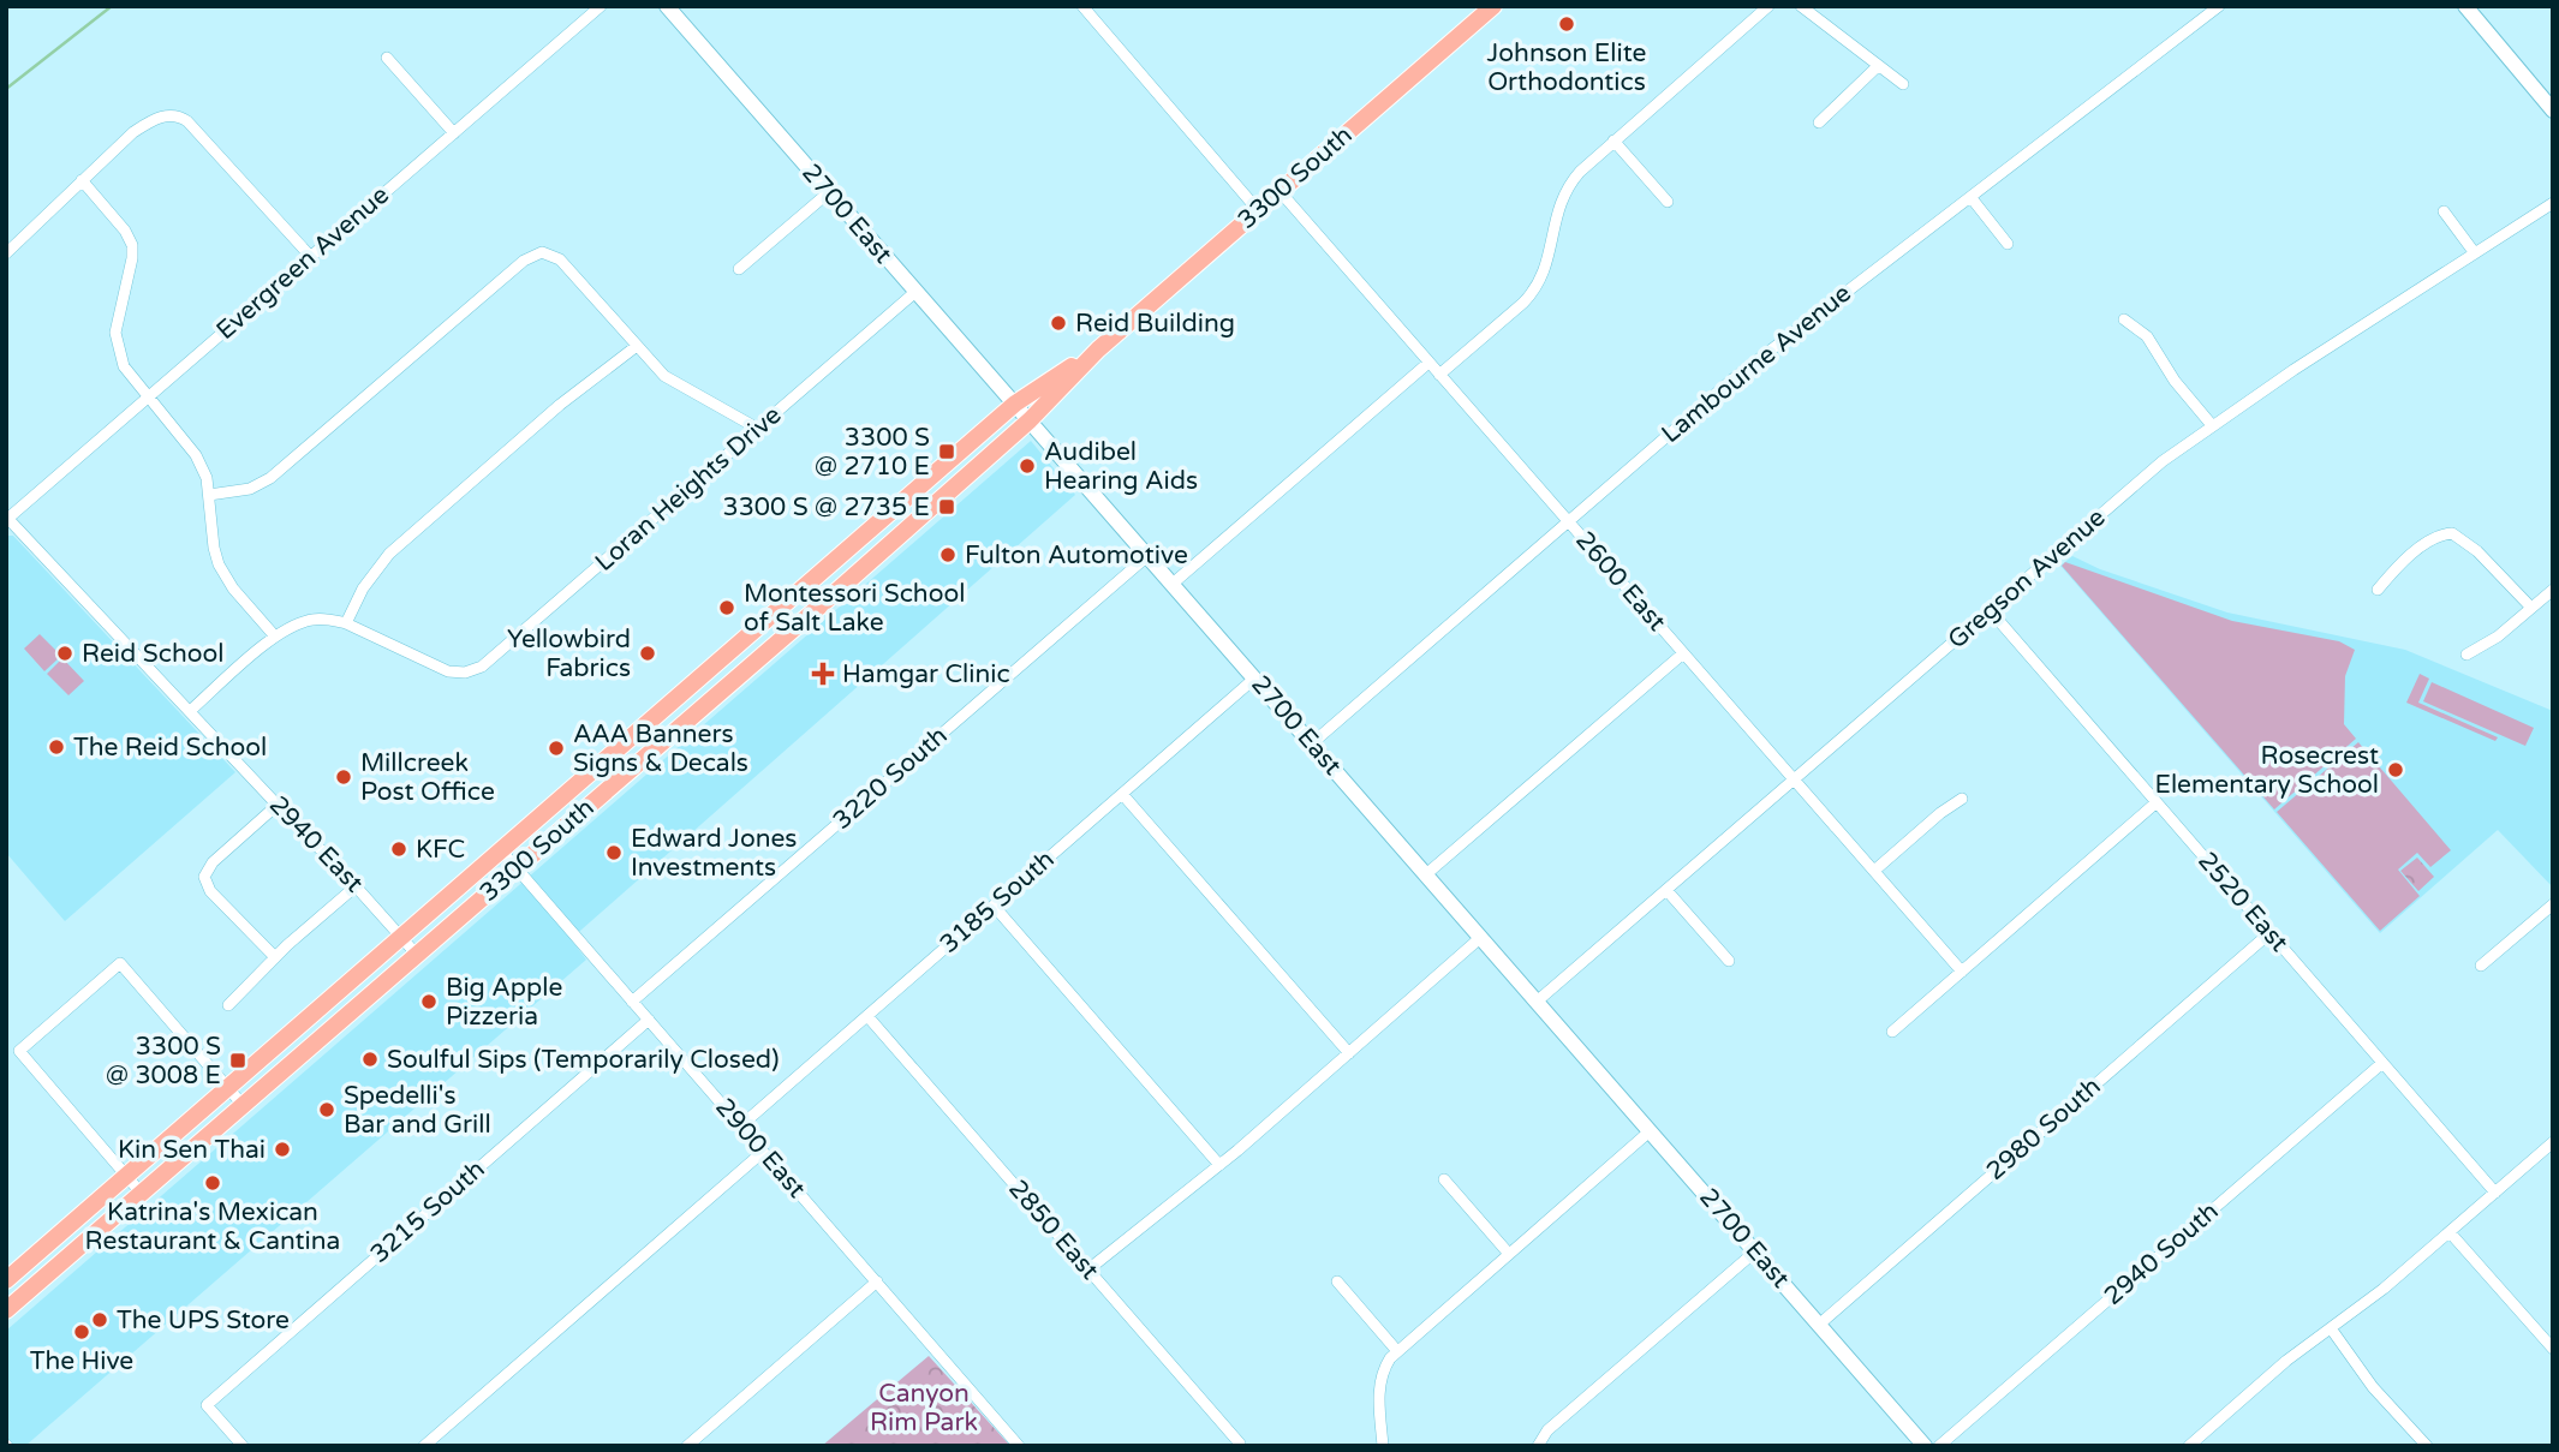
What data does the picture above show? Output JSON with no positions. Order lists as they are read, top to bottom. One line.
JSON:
{"streets":{"main road":["3300 South"],"street":["2700 East","Evergreen Avenue","Lambourne Avenue","Loran Heights Drive","Gregson Avenue","2600 East","3220 South","2940 East","3185 South","2520 East","2980 South","2900 East","3215 South","2850 East","2940 South"]},"crossings":[["3300 South","2700 East"],["3300 South","2600 East"],["3300 South","2940 East"],["3300 South","2900 East"],["2700 East","Lambourne Avenue"],["2700 East","Loran Heights Drive"],["2700 East","Gregson Avenue"],["2700 East","3220 South"],["2700 East","3185 South"],["2700 East","2980 South"],["Evergreen Avenue","2940 East"],["Lambourne Avenue","2600 East"],["Gregson Avenue","2600 East"],["Gregson Avenue","2520 East"],["3220 South","2900 East"],["3185 South","2900 East"],["3185 South","2850 East"],["2520 East","2980 South"],["2520 East","2940 South"],["2900 East","3215 South"]],"parks":["Canyon Rim Park"],"places":{"other":["Johnson Elite Orthodontics","Reid Building","Audibel Hearing Aids","Fulton Automotive","Montessori School of Salt Lake","Reid School","Yellowbird Fabrics","The Reid School","AAA Banners Signs & Decals","Rosecrest Elementary School","Millcreek Post Office","KFC","Edward Jones Investments","Big Apple Pizzeria","Soulful Sips (Temporarily Closed)","Spedelli's Bar and Grill","Kin Sen Thai","Katrina's Mexican Restaurant & Cantina","The UPS Store","The Hive"],"transit":["3300 S @ 2710 E","3300 S @ 2735 E","3300 S @ 3008 E"],"health":["Hamgar Clinic"]}}
